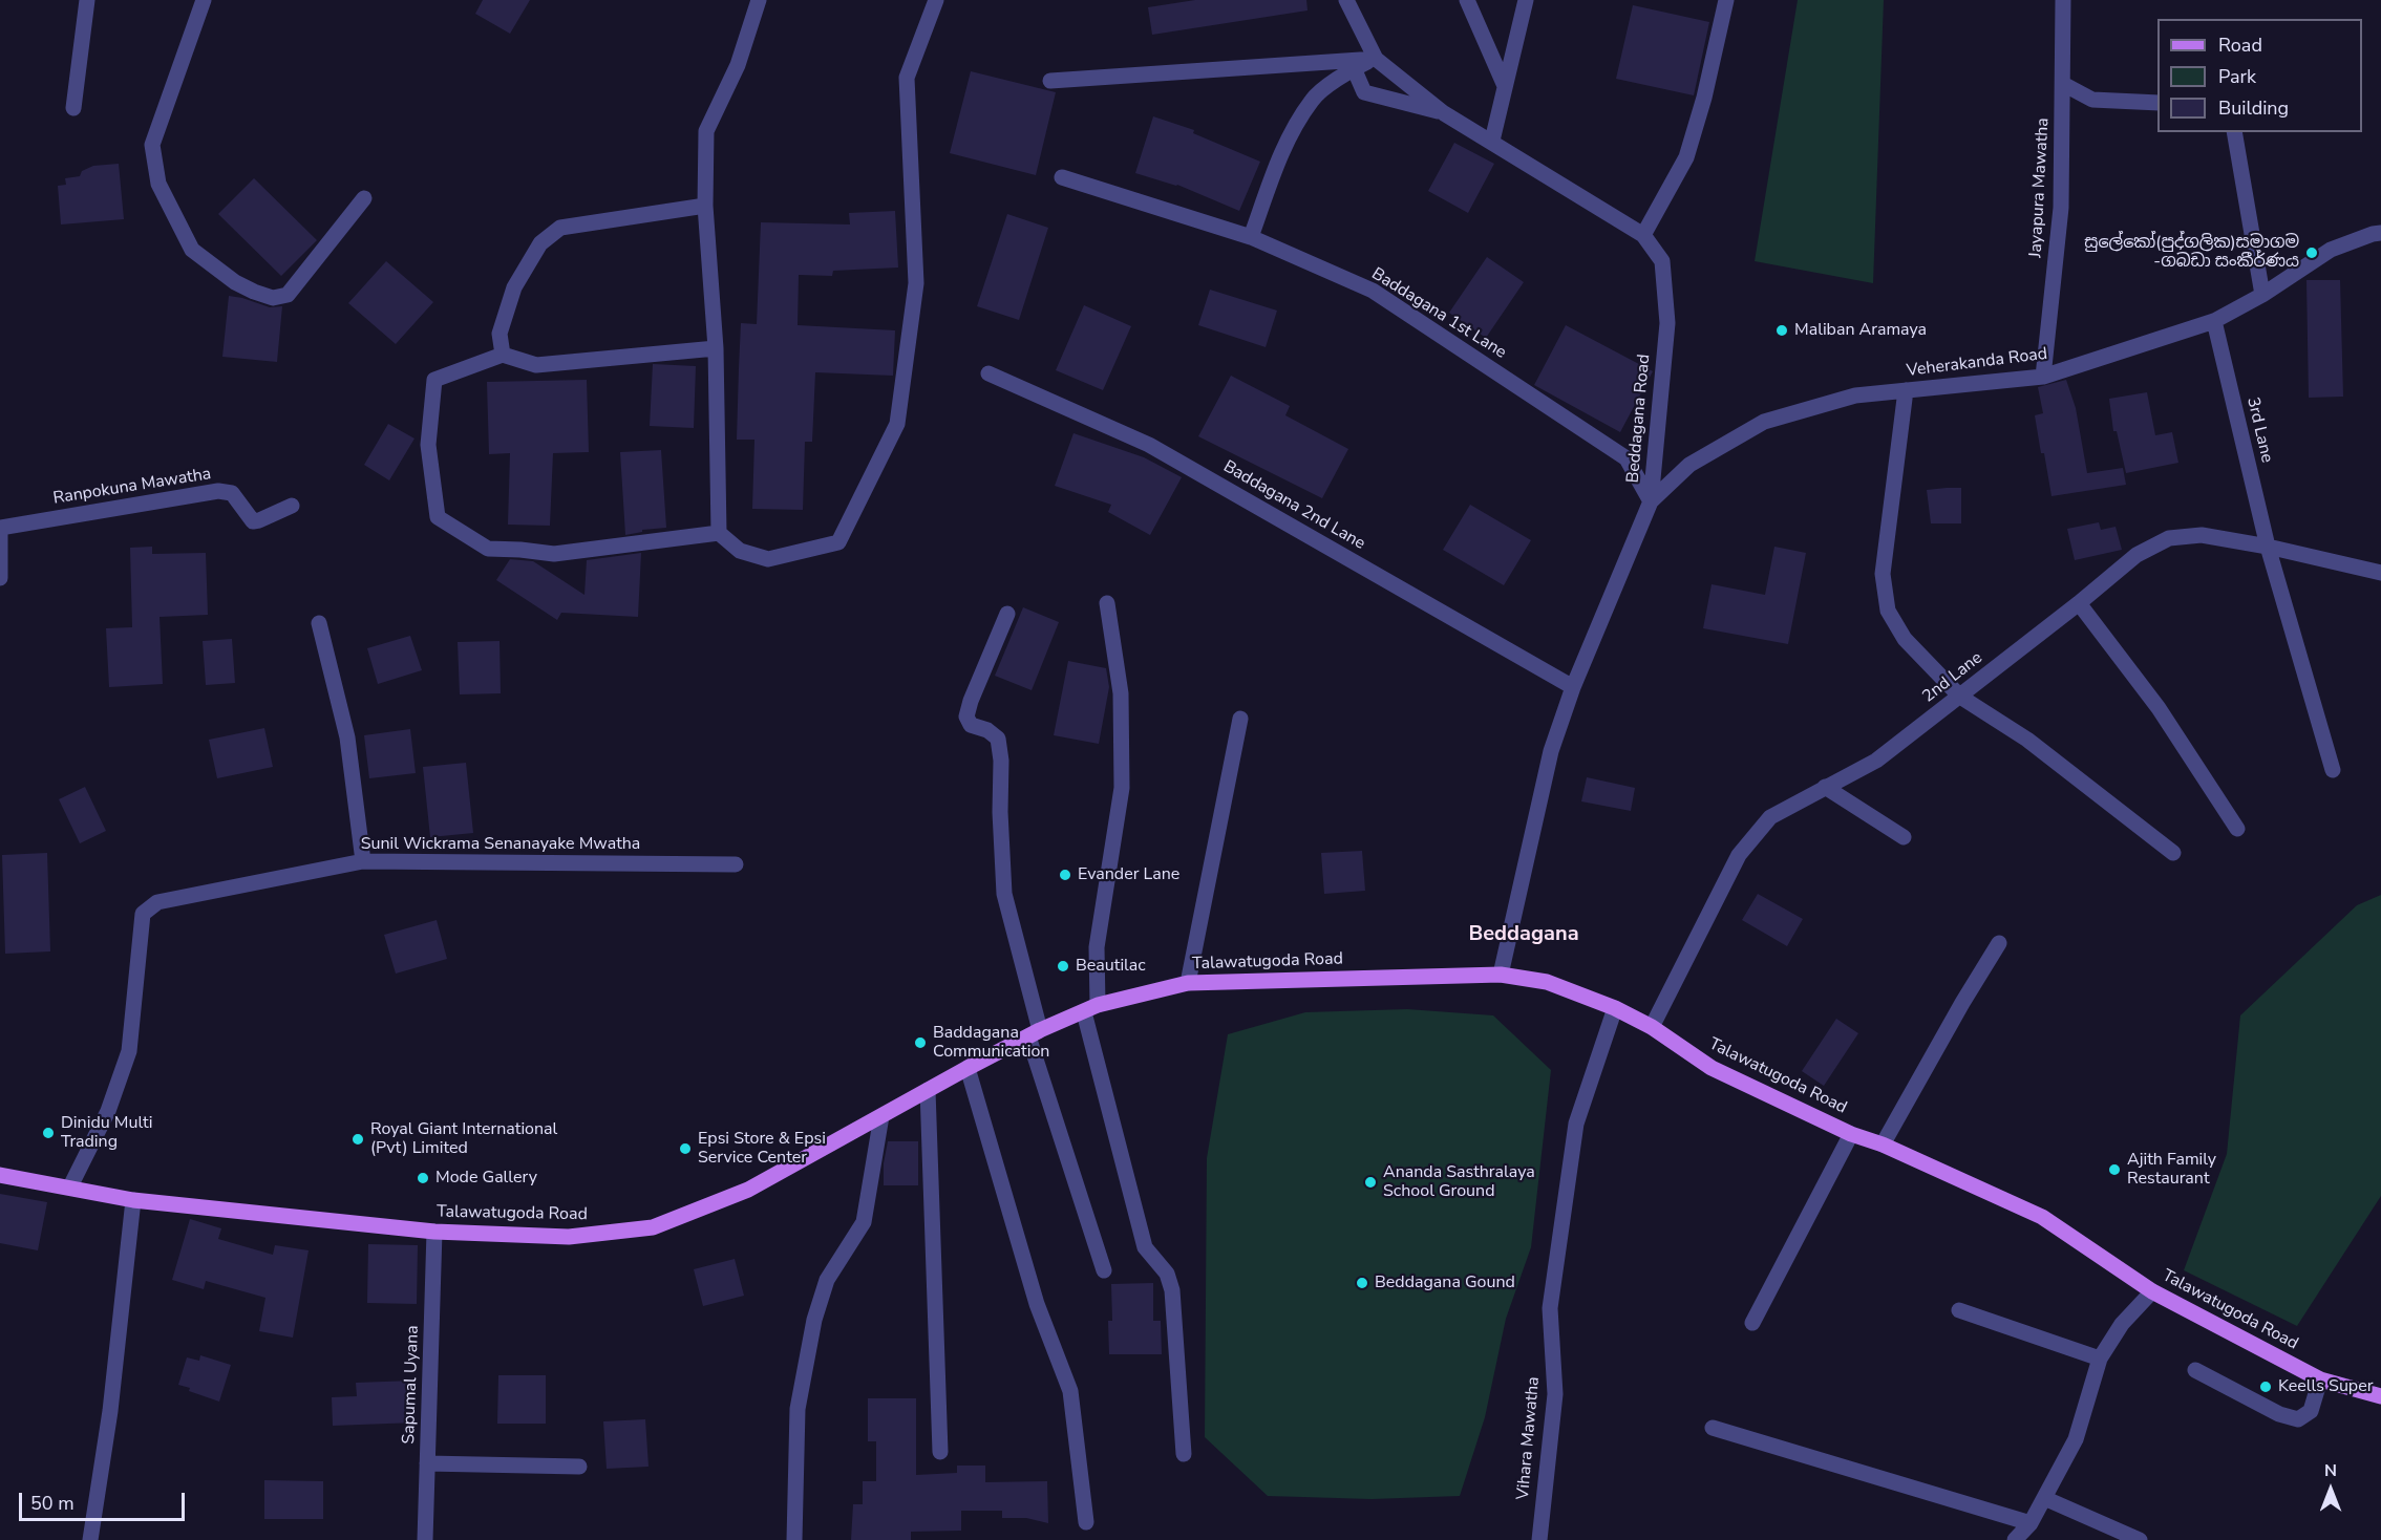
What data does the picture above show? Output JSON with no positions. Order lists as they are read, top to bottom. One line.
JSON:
{"streets":{"main road":["Talawatugoda Road"],"street":["Jayapura Mawatha","Baddagana 1st Lane","Veherakanda Road","Beddagana Road","3rd Lane","Ranpokuna Mawatha","Baddagana 2nd Lane","2nd Lane","Sunil Wickrama Senanayake Mwatha","Sapumal Uyana","Vihara Mawatha"]},"crossings":[["Jayapura Mawatha","Veherakanda Road"],["Baddagana 1st Lane","Veherakanda Road"],["Baddagana 1st Lane","Beddagana Road"],["Veherakanda Road","Beddagana Road"],["Veherakanda Road","3rd Lane"],["Beddagana Road","Baddagana 2nd Lane"],["Beddagana Road","Talawatugoda Road"],["3rd Lane","2nd Lane"],["2nd Lane","Talawatugoda Road"],["Sunil Wickrama Senanayake Mwatha","Talawatugoda Road"],["Talawatugoda Road","Sapumal Uyana"],["Talawatugoda Road","Vihara Mawatha"]],"districts":["Beddagana"],"places":["සුලේකෝ(පුද්ගලික)සමාගම -ගබඩා සංකීර්ණය","Maliban Aramaya","Evander Lane","Beautilac","Baddagana Communication","Dinidu Multi Trading","Royal Giant International (Pvt) Limited","Epsi Store & Epsi Service Center","Ajith Family Restaurant","Mode Gallery","Ananda Sasthralaya School Ground","Beddagana Gound","Keells Super"],"legend":["Road","Park","Building"],"scale_bar":"50 m","north":"top"}
